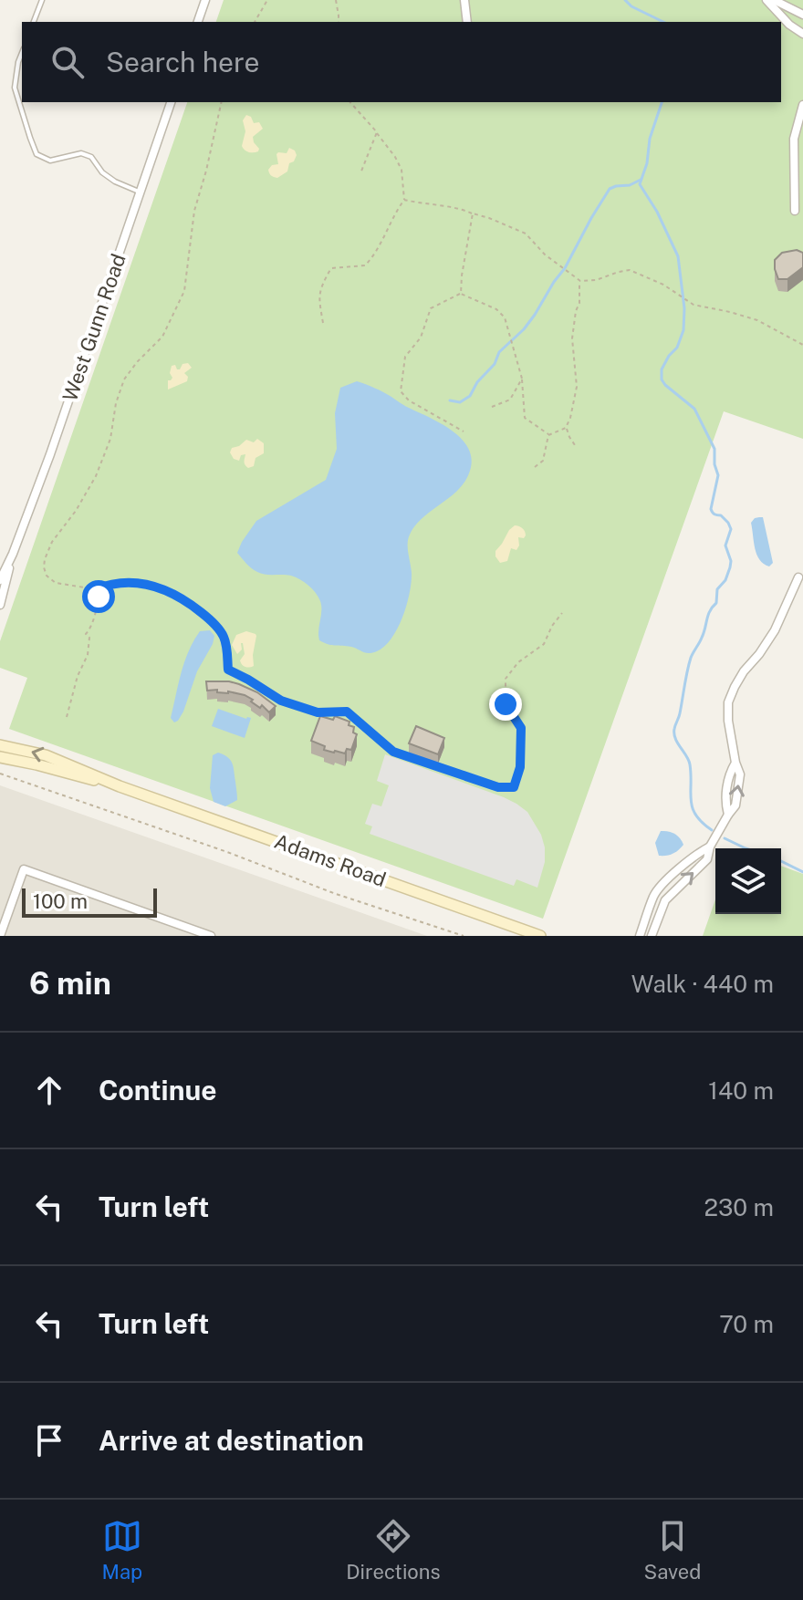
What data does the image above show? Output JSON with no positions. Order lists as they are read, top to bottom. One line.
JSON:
{"streets":{"main road":["Adams Road"],"street":["West Gunn Road"]},"scale_bar":"100 m","page":{"search":"Search here","scale":"100 m","heading":["6 min","Walk · 440 m"],"list":[["Continue","140 m"],["Turn left","230 m"],["Turn left","70 m"],"Arrive at destination"],"nav":["Map","Directions","Saved"]}}
